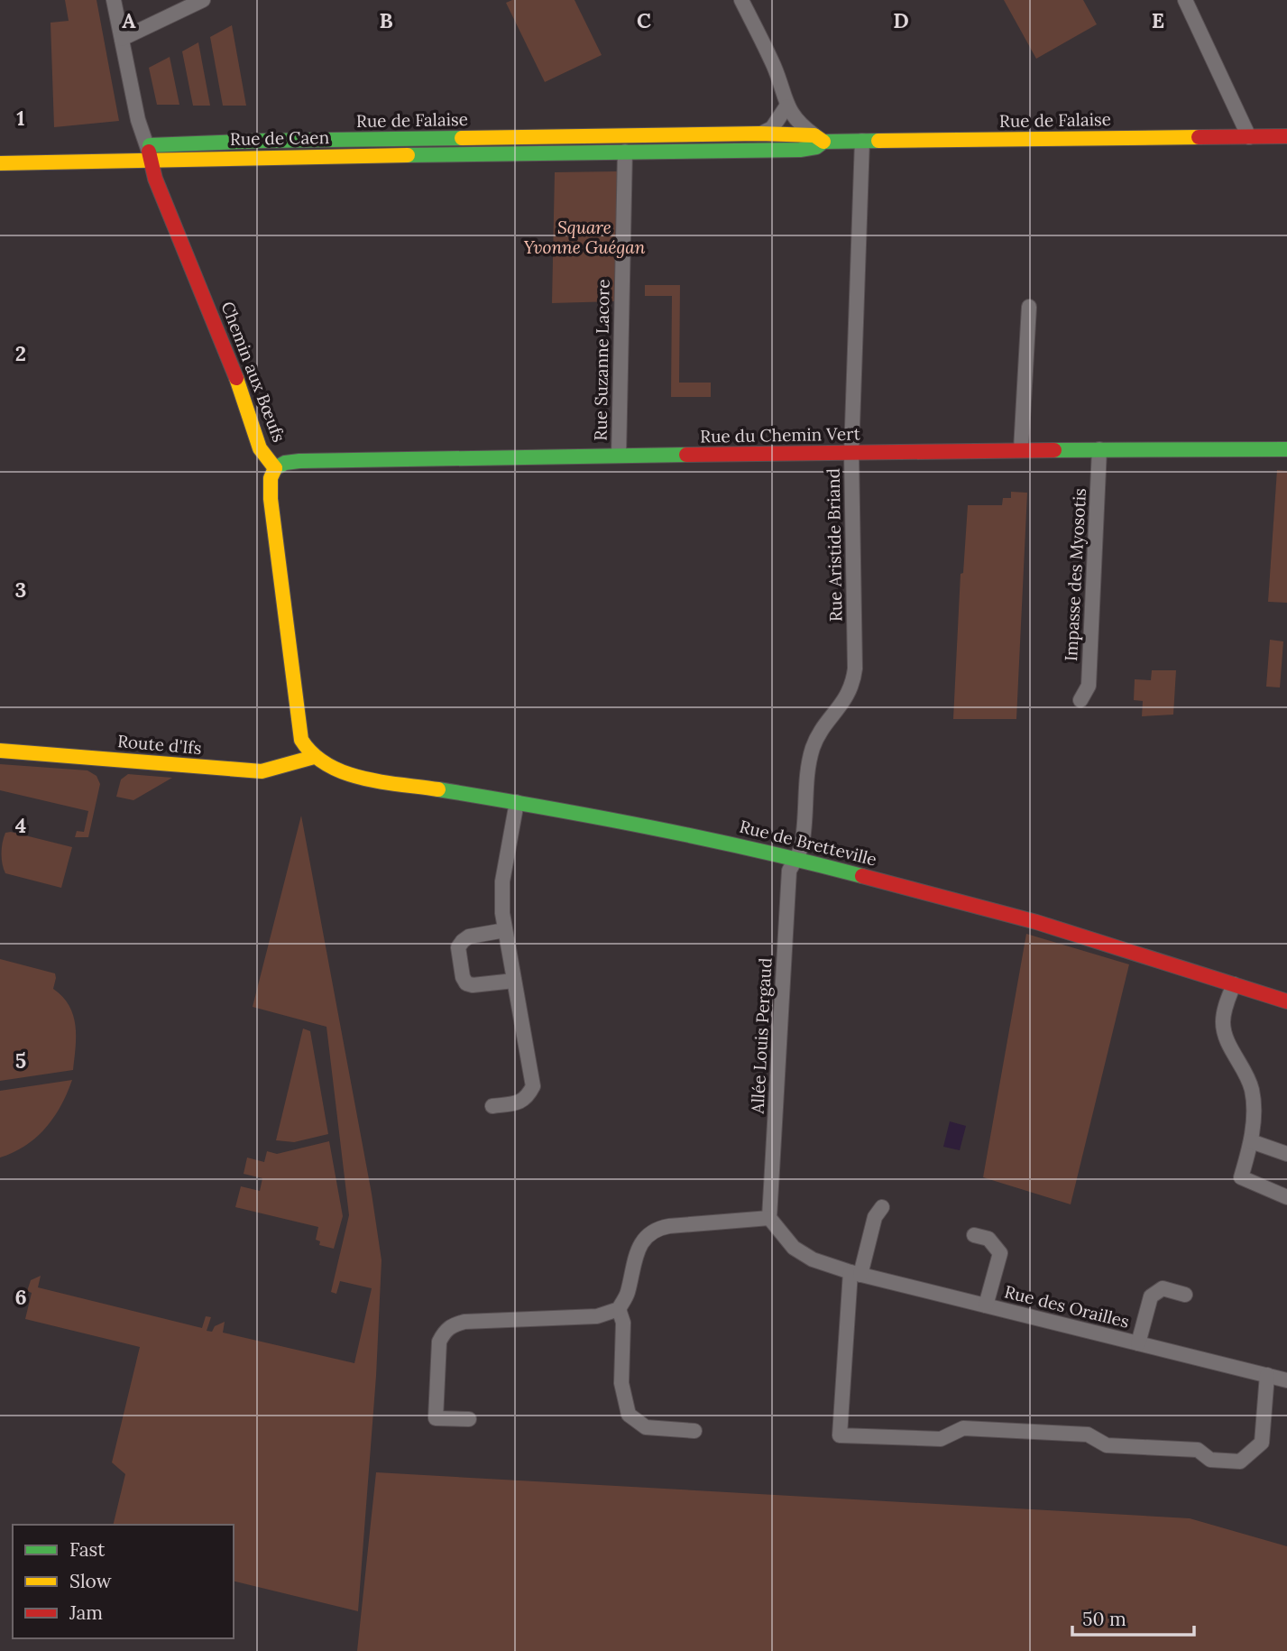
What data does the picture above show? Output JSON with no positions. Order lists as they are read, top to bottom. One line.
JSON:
{"streets":{"main road":["Rue de Falaise","Rue de Caen","Chemin aux Bœufs","Rue du Chemin Vert","Route d'Ifs","Rue de Bretteville"],"street":["Rue Suzanne Lacore","Rue Aristide Briand","Impasse des Myosotis","Allée Louis Pergaud","Rue des Orailles"]},"crossings":[["Rue de Falaise","Rue de Caen"],["Rue de Falaise","Chemin aux Bœufs"],["Rue de Falaise","Rue Aristide Briand"],["Rue de Caen","Rue Suzanne Lacore"],["Rue de Caen","Chemin aux Bœufs"],["Rue Suzanne Lacore","Rue du Chemin Vert"],["Chemin aux Bœufs","Rue du Chemin Vert"],["Chemin aux Bœufs","Route d'Ifs"],["Chemin aux Bœufs","Rue de Bretteville"],["Rue du Chemin Vert","Rue Aristide Briand"],["Rue du Chemin Vert","Impasse des Myosotis"],["Rue Aristide Briand","Rue de Bretteville"],["Rue Aristide Briand","Allée Louis Pergaud"],["Route d'Ifs","Rue de Bretteville"],["Rue de Bretteville","Allée Louis Pergaud"],["Allée Louis Pergaud","Rue des Orailles"]],"parks":["Square Yvonne Guégan"],"legend":["Fast","Slow","Jam"],"scale_bar":"50 m","grid":{"columns":["A","B","C","D","E"],"rows":["1","2","3","4","5","6"]}}
